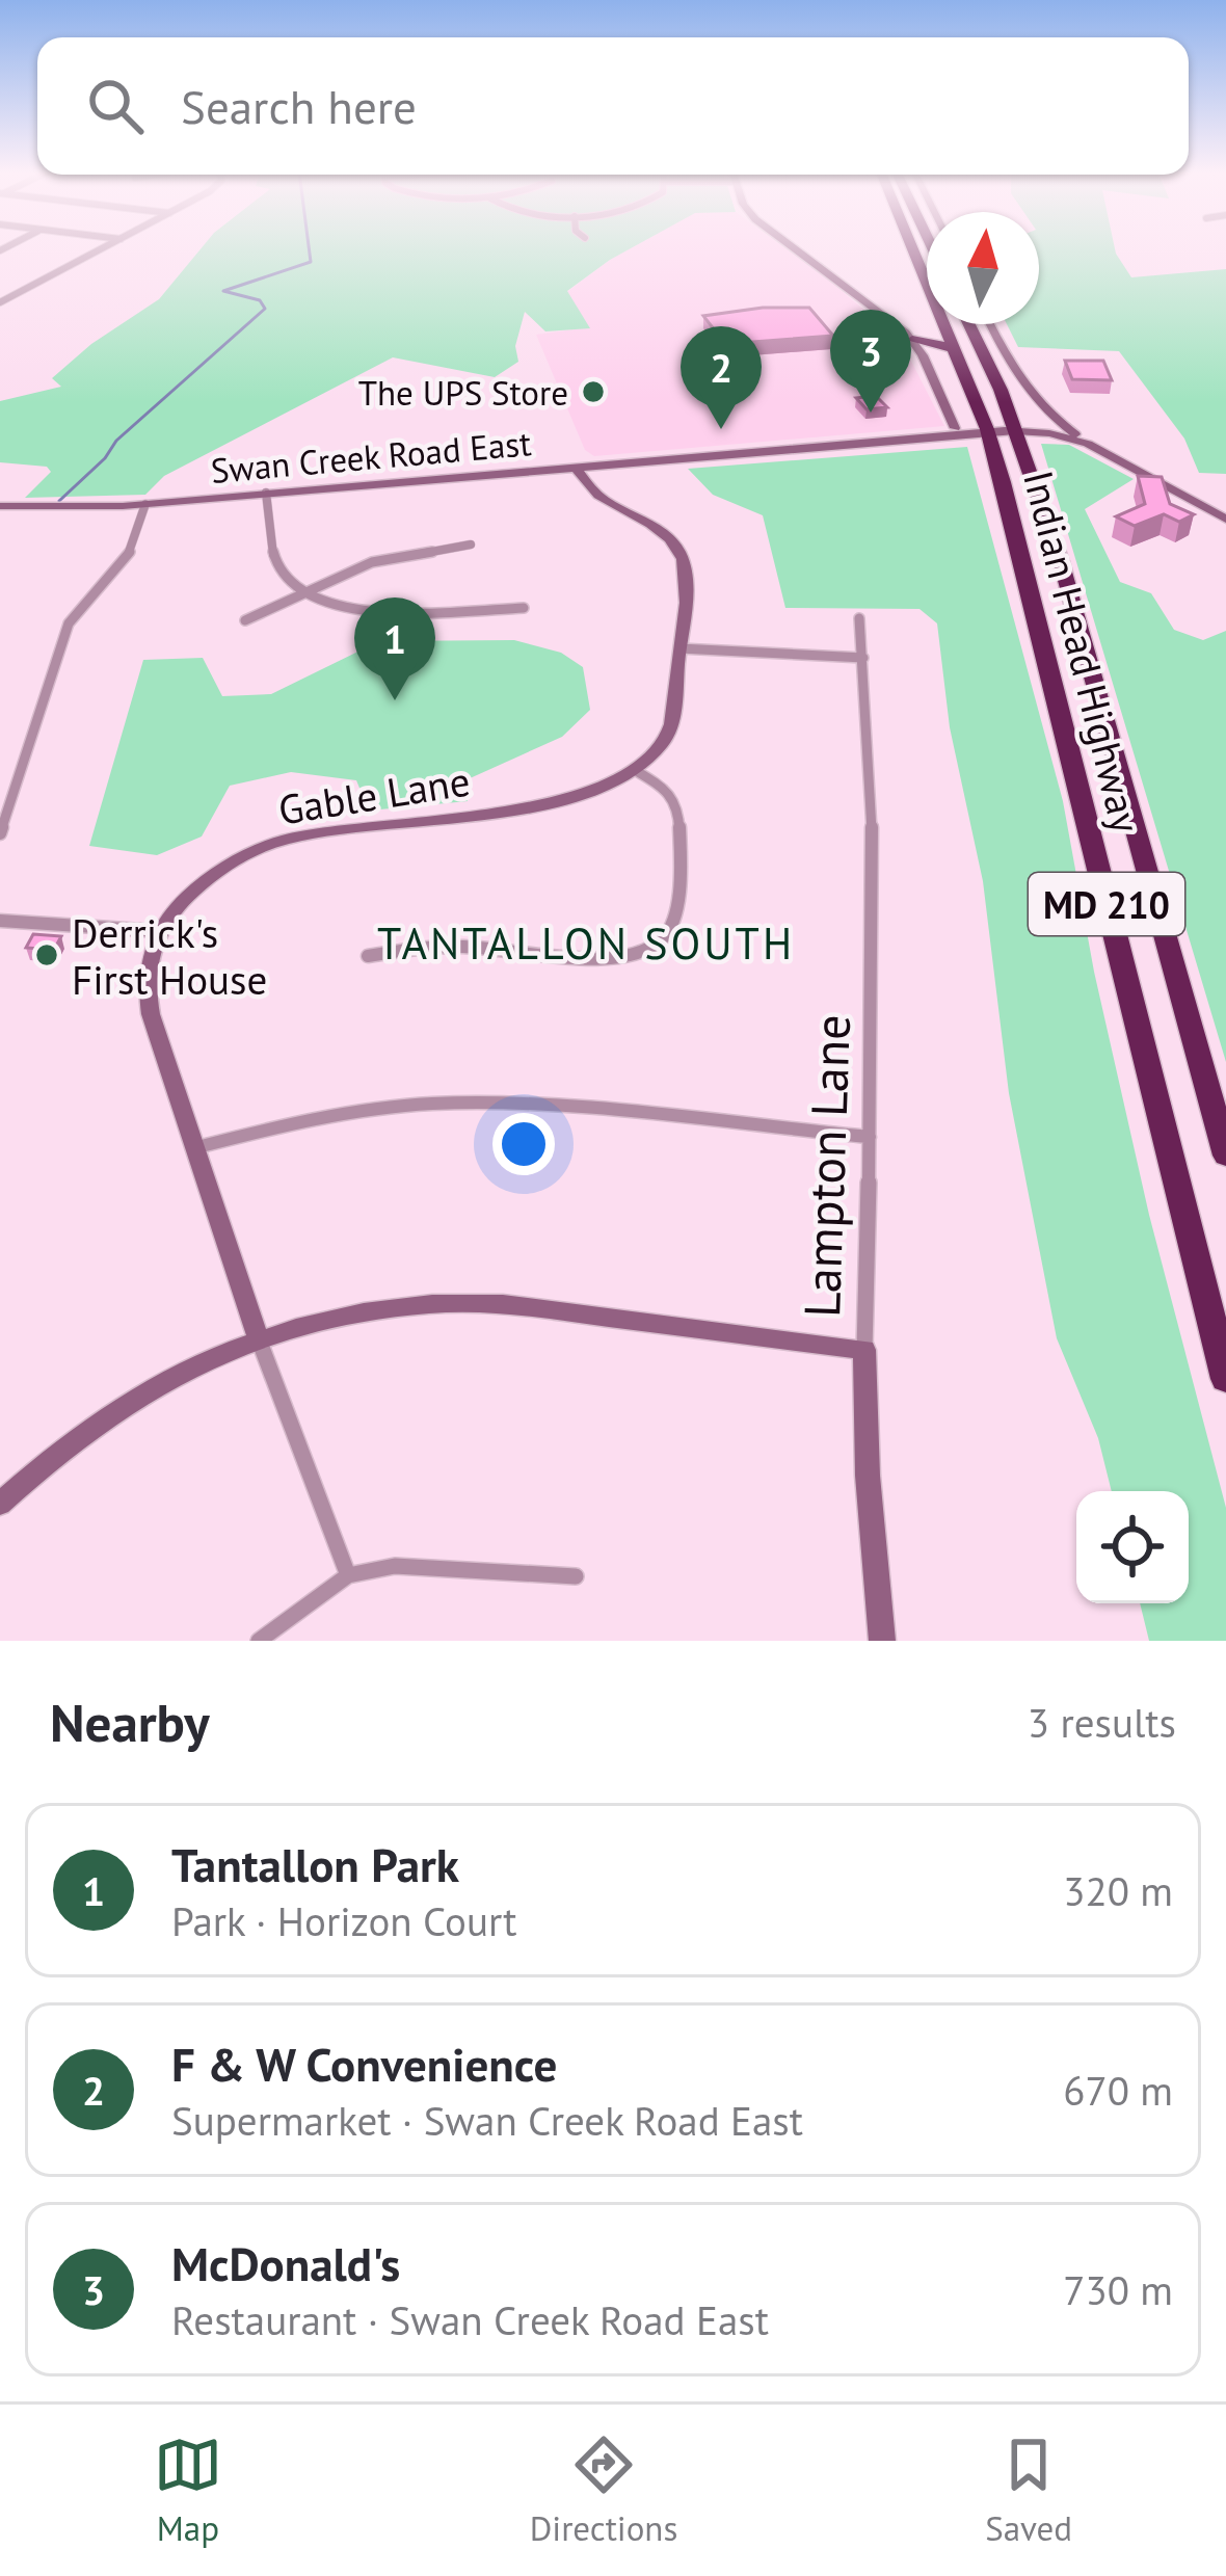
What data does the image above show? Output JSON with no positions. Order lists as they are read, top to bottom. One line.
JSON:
{"streets":{"highway":["Indian Head Highway","MD 210"],"street":["Swan Creek Road East","Gable Lane","Lampton Lane"]},"crossings":[["Swan Creek Road East","Indian Head Highway"],["Swan Creek Road East","Gable Lane"]],"districts":["TANTALLON SOUTH"],"places":["The UPS Store","Derrick's First House"],"north":"top","page":{"search":"Search here","pins":["3","2","1"],"heading":["Nearby","3 results"],"list":[{"mark":"1","name":"Tantallon Park","note":"Park · Horizon Court","value":"320 m"},{"mark":"2","name":"F & W Convenience","note":"Supermarket · Swan Creek Road East","value":"670 m"},{"mark":"3","name":"McDonald's","note":"Restaurant · Swan Creek Road East","value":"730 m"}],"nav":["Map","Directions","Saved"]}}
